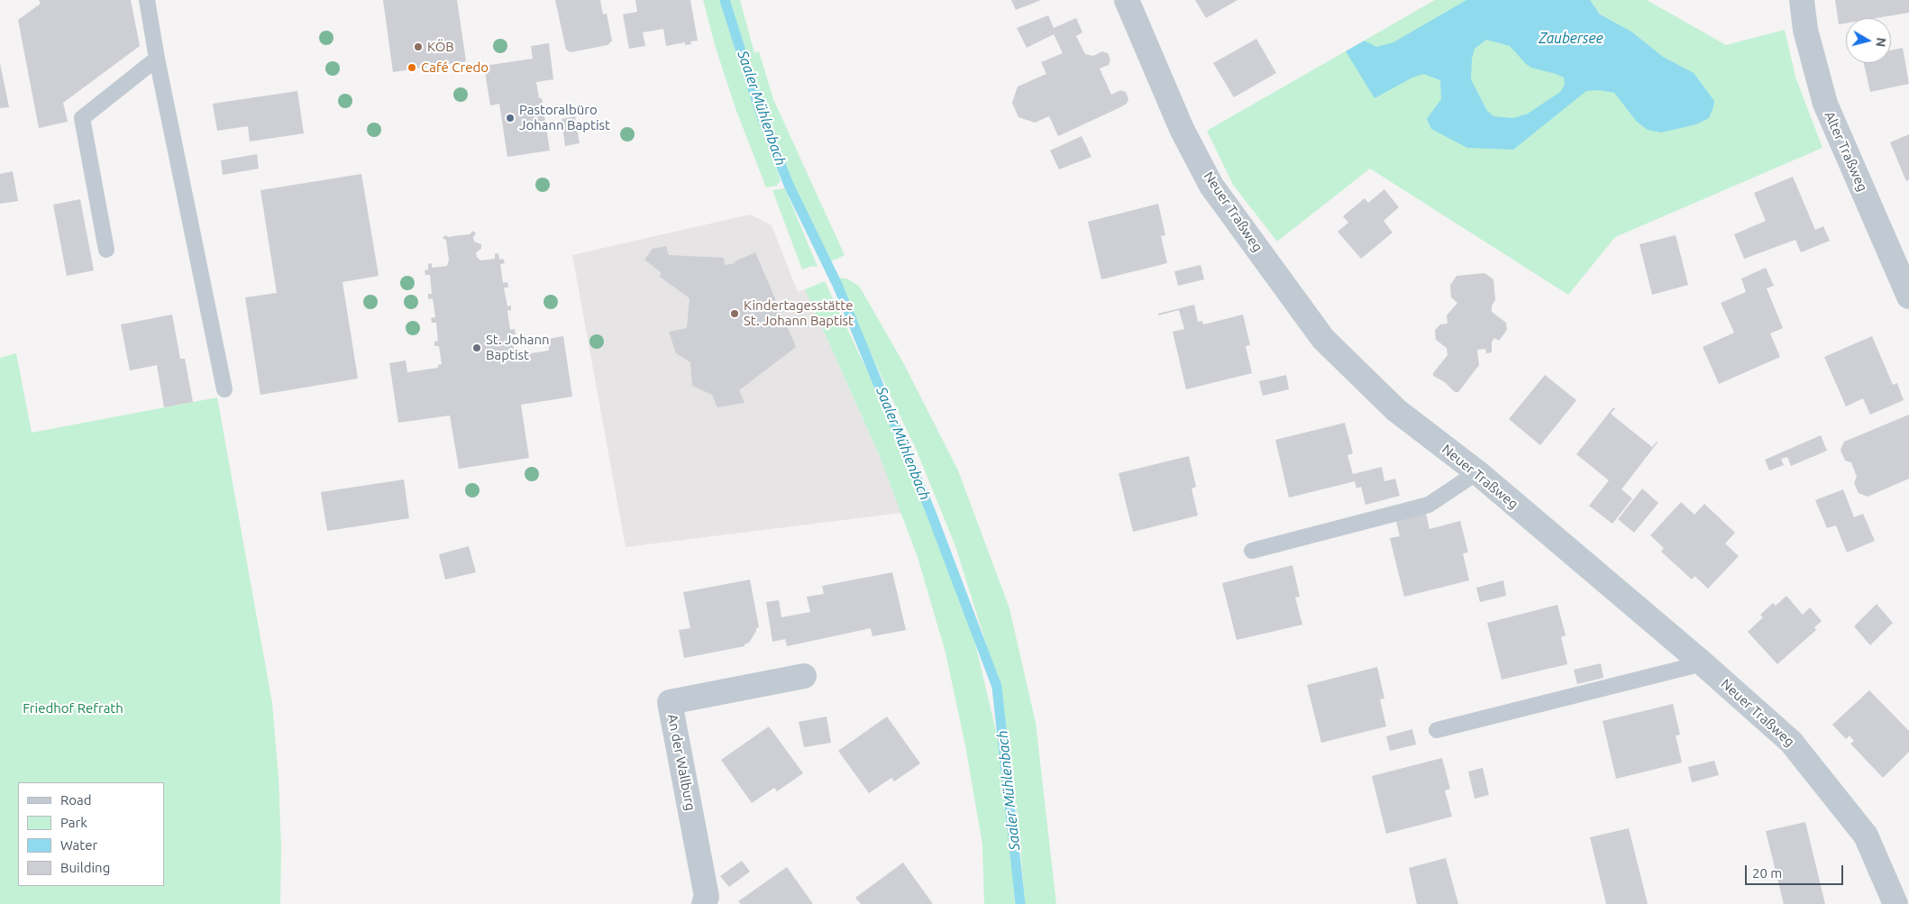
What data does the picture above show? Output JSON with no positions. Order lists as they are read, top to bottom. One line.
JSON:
{"streets":{"street":["Alter Traßweg","Neuer Traßweg","An der Wallburg"]},"water":["Zaubersee","Saaler Mühlenbach"],"parks":["Friedhof Refrath"],"places":["KÖB","Café Credo","Pastoralbüro Johann Baptist","Kindertagesstätte St. Johann Baptist","St. Johann Baptist"],"legend":["Road","Park","Water","Building"],"scale_bar":"20 m","north":"right"}
